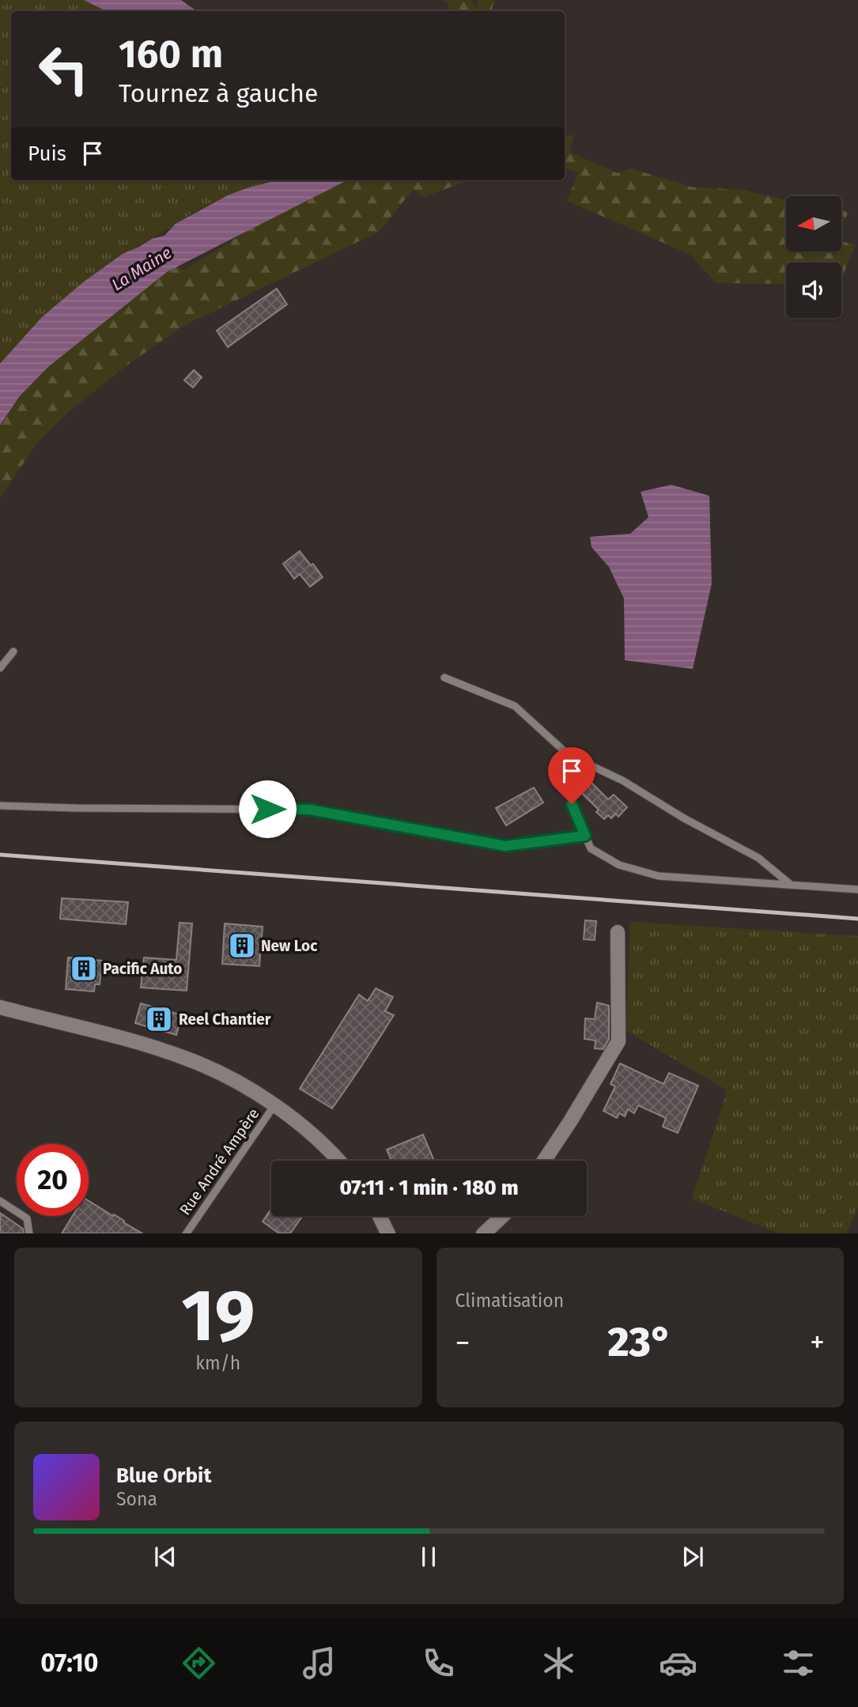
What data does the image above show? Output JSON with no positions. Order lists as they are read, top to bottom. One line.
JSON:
{"streets":{"lane":["Rue André Ampère"]},"water":["La Maine"],"places":{"building":["New Loc","Pacific Auto","Reel Chantier"]},"north":"left","page":{"turn":["160 m","Tournez à gauche"],"then":"Puis","limit":"20","trip":"07:11 · 1 min · 180 m","tile":[["19","km/h"],"Climatisation"],"heat":["−","23°","+"],"song":["Blue Orbit","Sona"],"tabs":"07:10"}}
